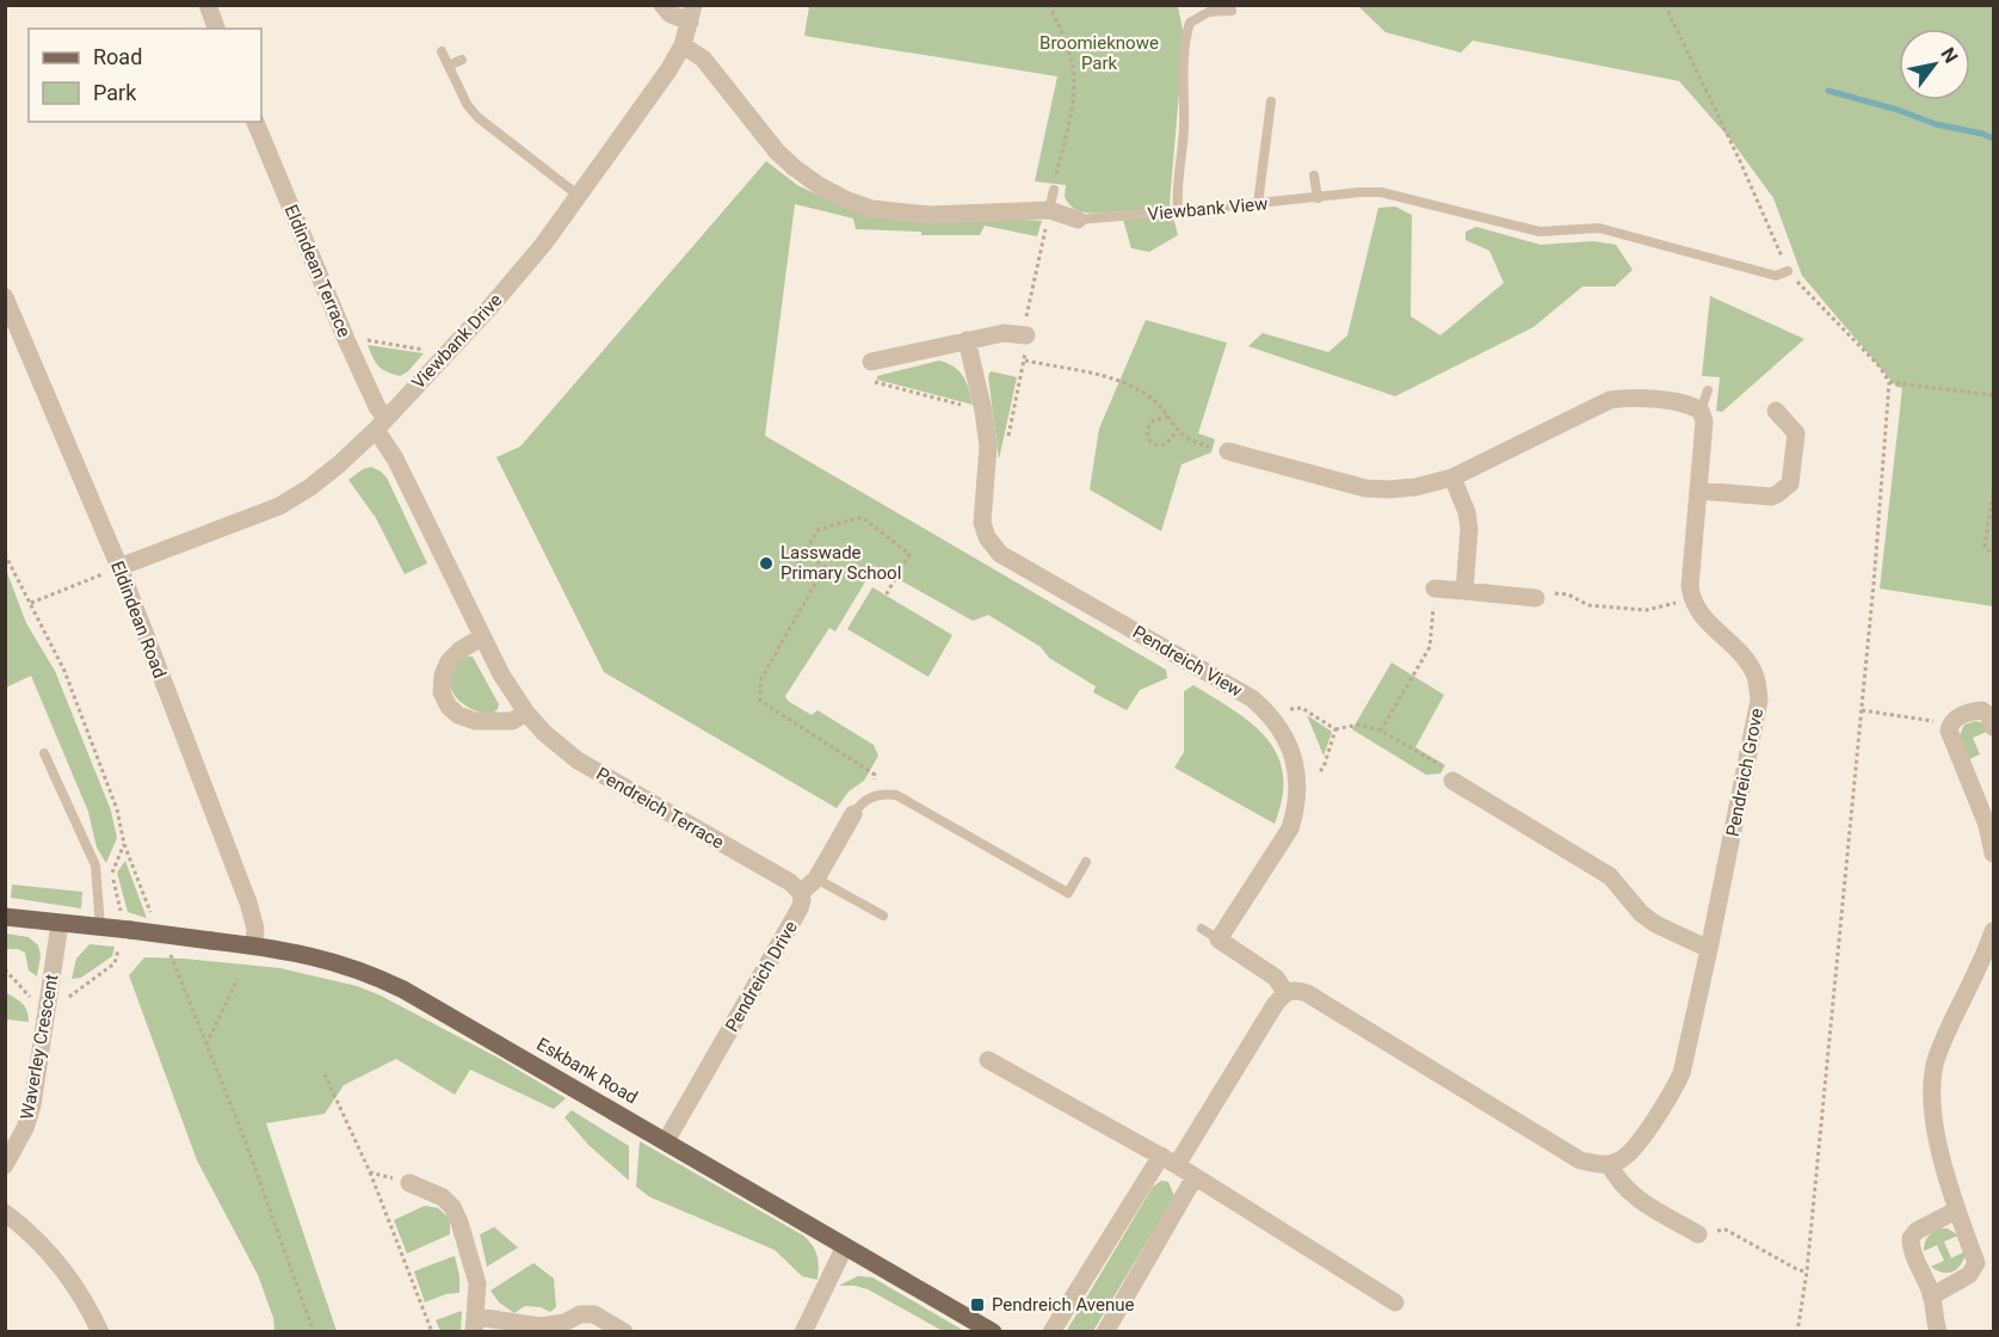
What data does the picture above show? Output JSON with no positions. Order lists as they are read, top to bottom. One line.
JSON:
{"streets":{"main road":["Eskbank Road"],"street":["Viewbank View","Eldindean Terrace","Viewbank Drive","Eldindean Road","Pendreich View","Pendreich Grove","Pendreich Terrace","Pendreich Drive","Waverley Crescent"]},"crossings":[["Viewbank View","Viewbank Drive"],["Eldindean Terrace","Viewbank Drive"],["Eldindean Terrace","Pendreich Terrace"],["Viewbank Drive","Eldindean Road"],["Viewbank Drive","Pendreich Terrace"],["Eldindean Road","Eskbank Road"],["Pendreich Terrace","Pendreich Drive"],["Pendreich Drive","Eskbank Road"],["Waverley Crescent","Eskbank Road"]],"parks":["Broomieknowe Park"],"places":{"other":["Lasswade Primary School"],"transit":["Pendreich Avenue"]},"legend":["Road","Park"],"north":"top right"}
